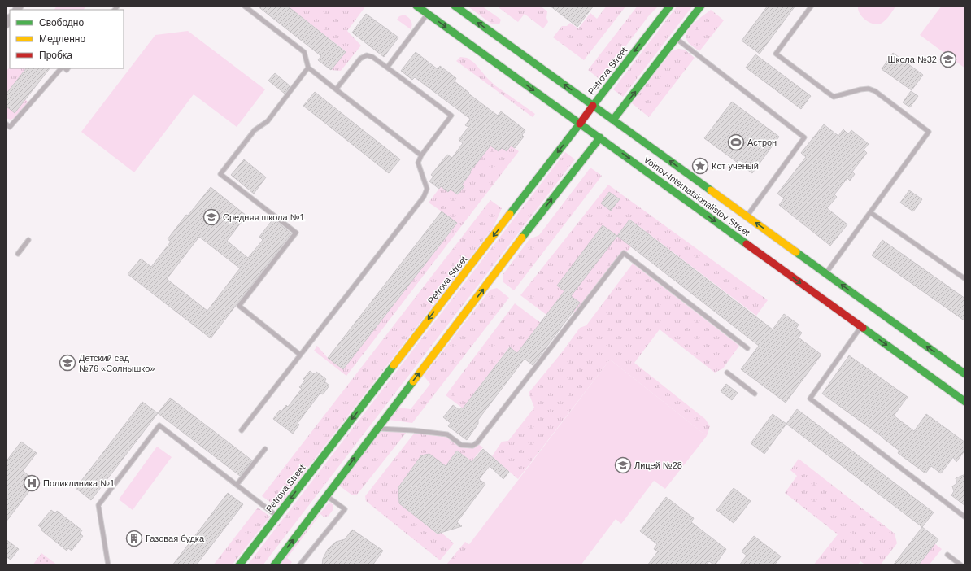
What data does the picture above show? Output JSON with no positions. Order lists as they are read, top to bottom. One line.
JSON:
{"streets":{"main road":["Petrova Street","Voinov-Internatsionalistov Street"]},"crossings":[["Petrova Street","Voinov-Internatsionalistov Street"]],"places":{"school or university":["Школа №32","Средняя школа №1","Детский сад №76 «Солнышко»","Лицей №28"],"sports":["Астрон"],"place":["Кот учёный"],"hospital":["Поликлиника №1"],"building":["Газовая будка"]},"legend":["Свободно","Медленно","Пробка"]}
